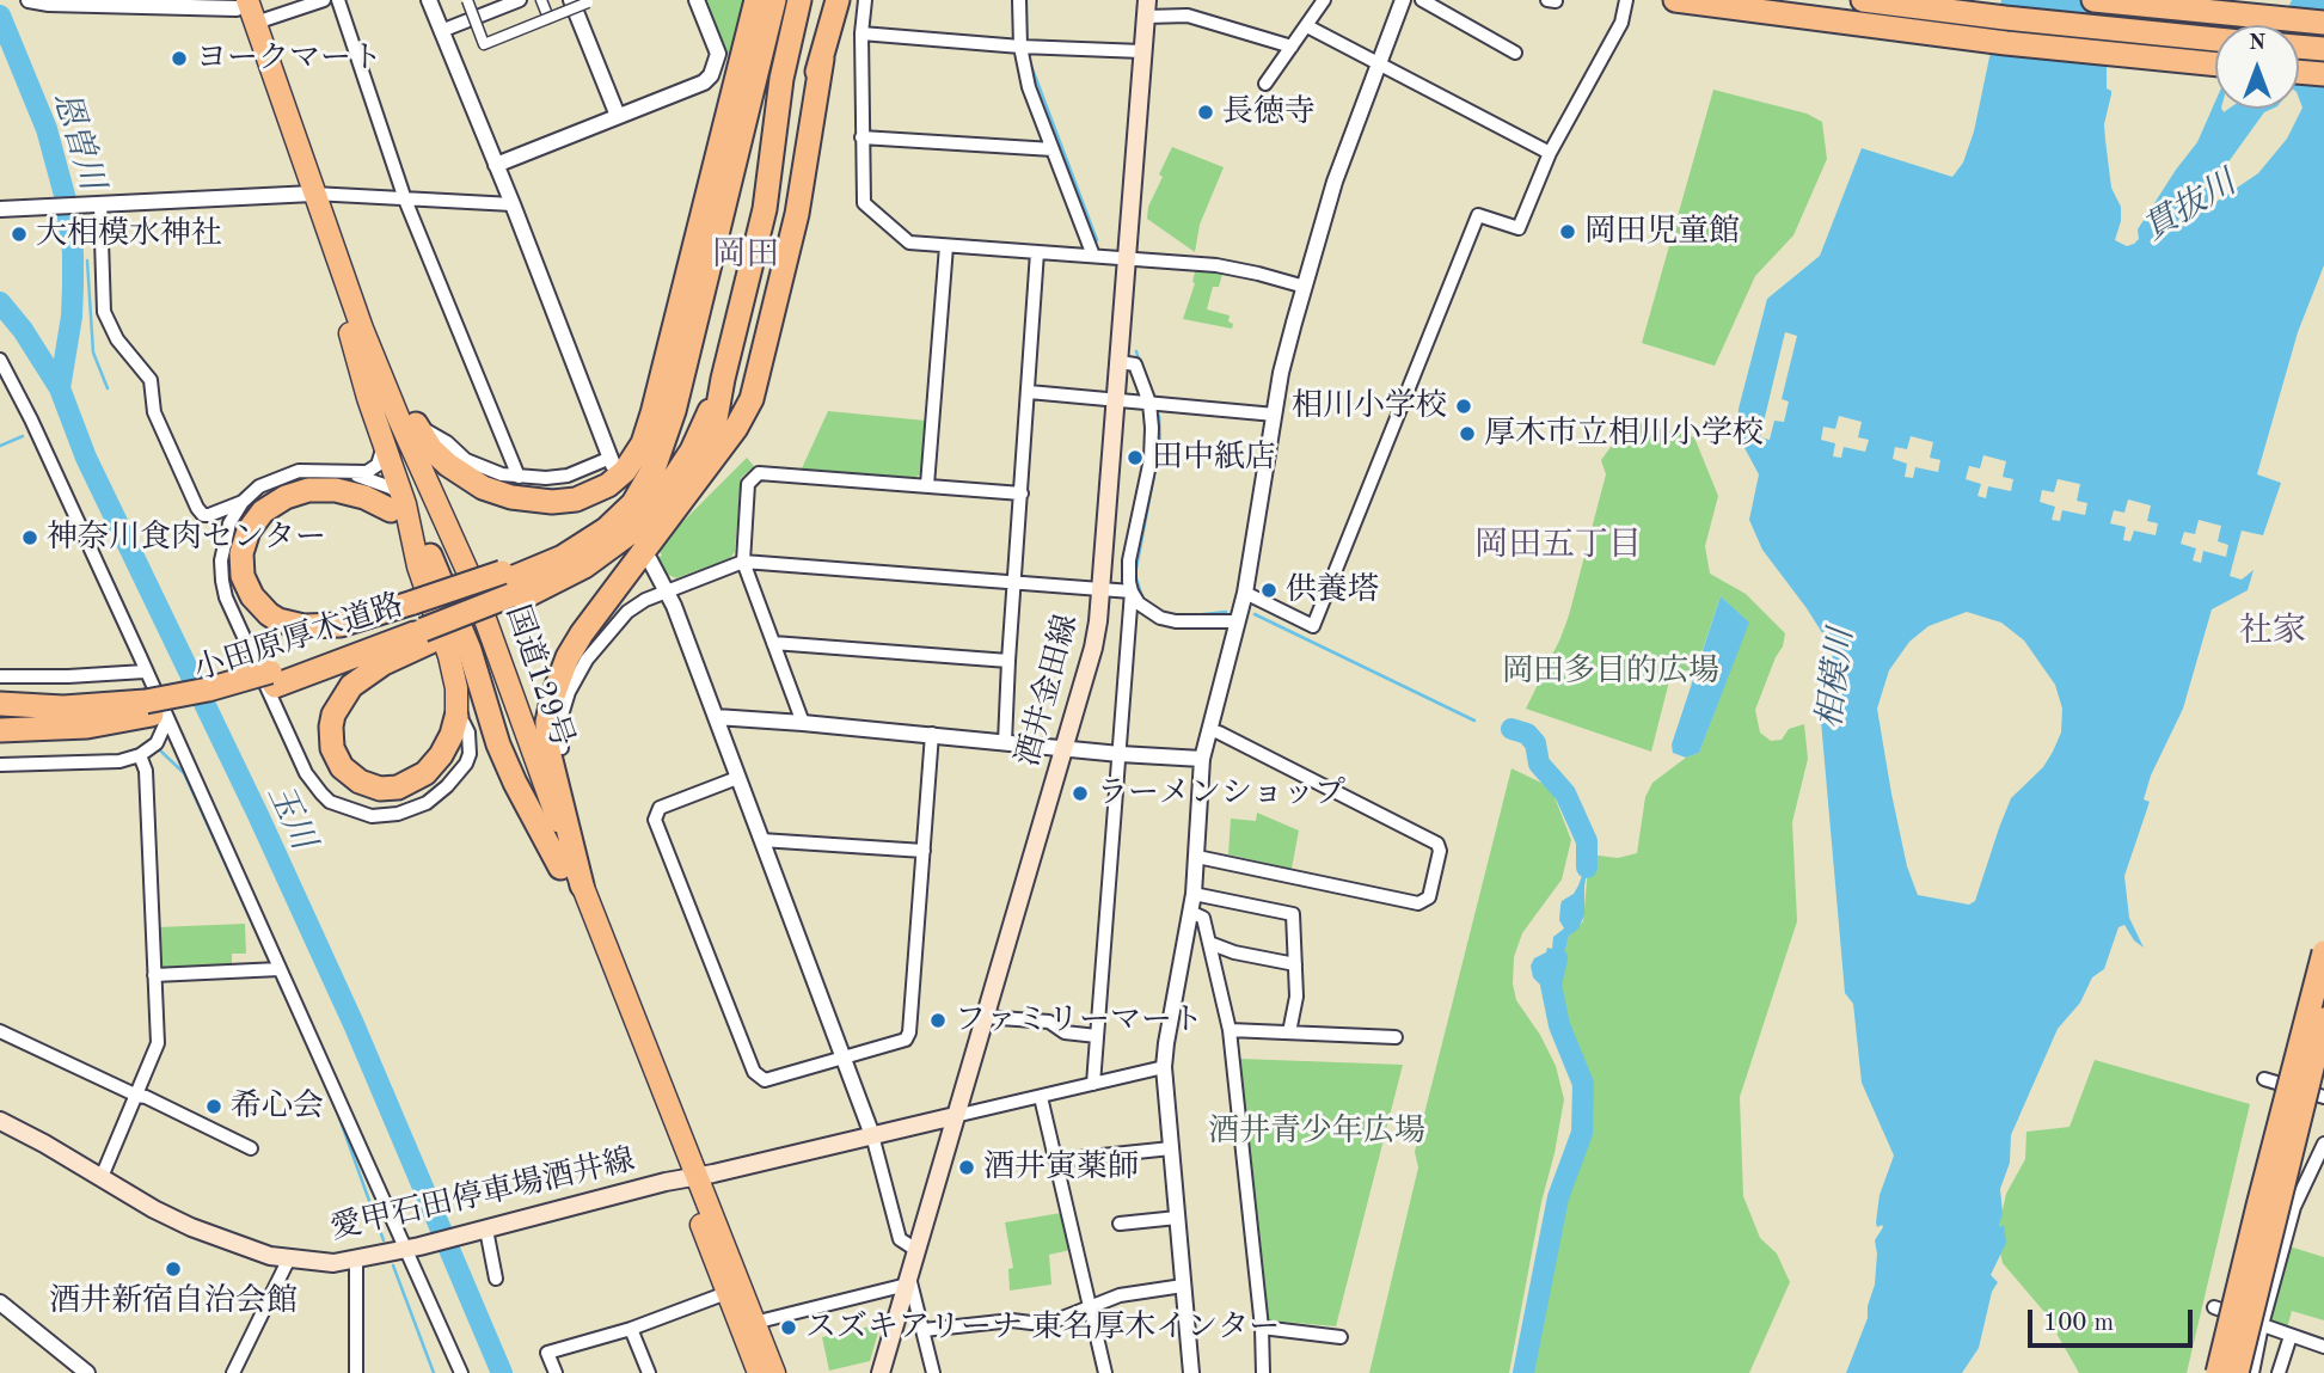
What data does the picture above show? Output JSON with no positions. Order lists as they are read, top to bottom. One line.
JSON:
{"streets":{"highway":["小田原厚木道路","国道129号"],"main road":["酒井金田線","愛甲石田停車場酒井線"]},"crossings":[["国道129号","愛甲石田停車場酒井線"],["酒井金田線","愛甲石田停車場酒井線"]],"districts":["岡田","岡田五丁目","社家"],"water":["恩曽川","貫抜川","相模川","玉川"],"parks":["岡田多目的広場","酒井青少年広場"],"places":["ヨークマート","長徳寺","岡田児童館","大相模水神社","相川小学校","厚木市立相川小学校","田中紙店","神奈川食肉センター","供養塔","ラーメンショップ","ファミリーマート","希心会","酒井寅薬師","酒井新宿自治会館","スズキアリーナ 東名厚木インター"],"scale_bar":"100 m","north":"top"}
